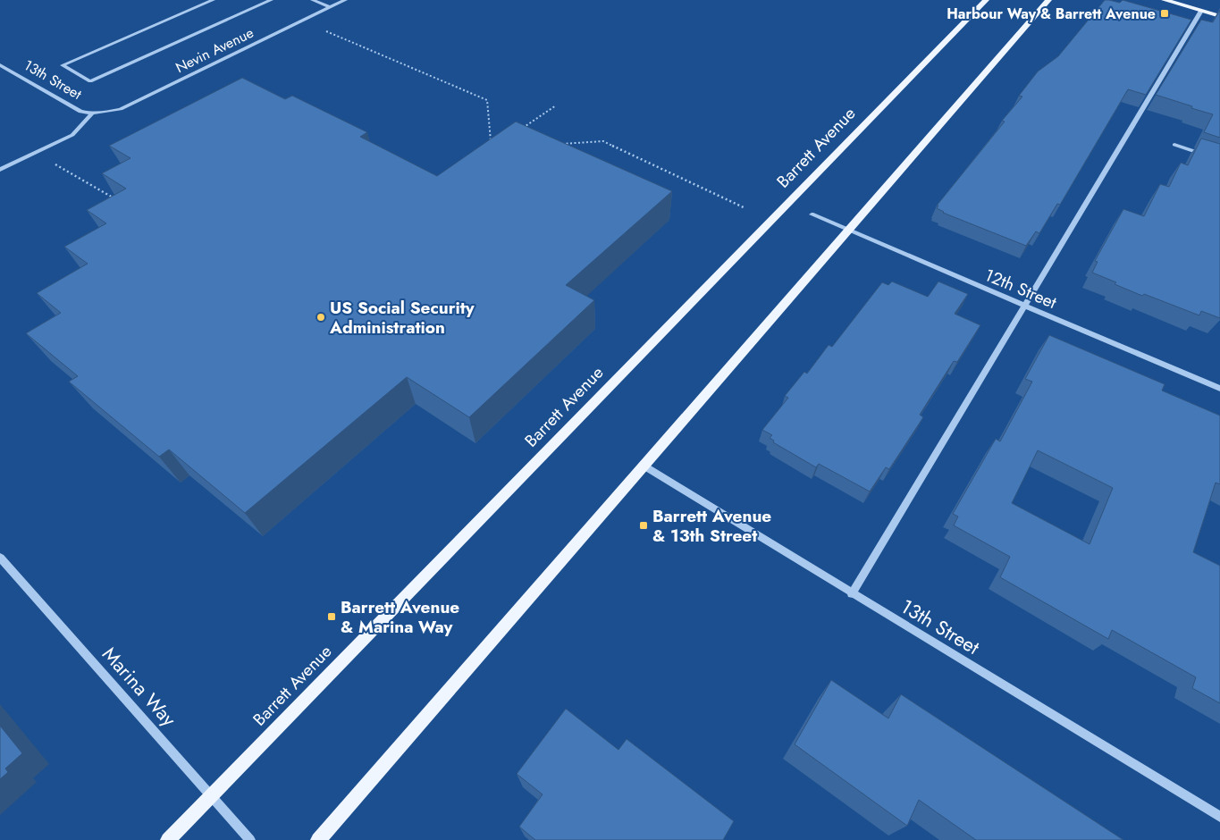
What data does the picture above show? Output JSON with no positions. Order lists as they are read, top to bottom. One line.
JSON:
{"streets":{"main road":["Barrett Avenue"],"street":["Nevin Avenue","13th Street","12th Street","Marina Way"]},"crossings":[["Nevin Avenue","13th Street"],["Barrett Avenue","Marina Way"]],"places":{"transit":["Harbour Way & Barrett Avenue","Barrett Avenue & 13th Street","Barrett Avenue & Marina Way"],"other":["US Social Security Administration"]}}
